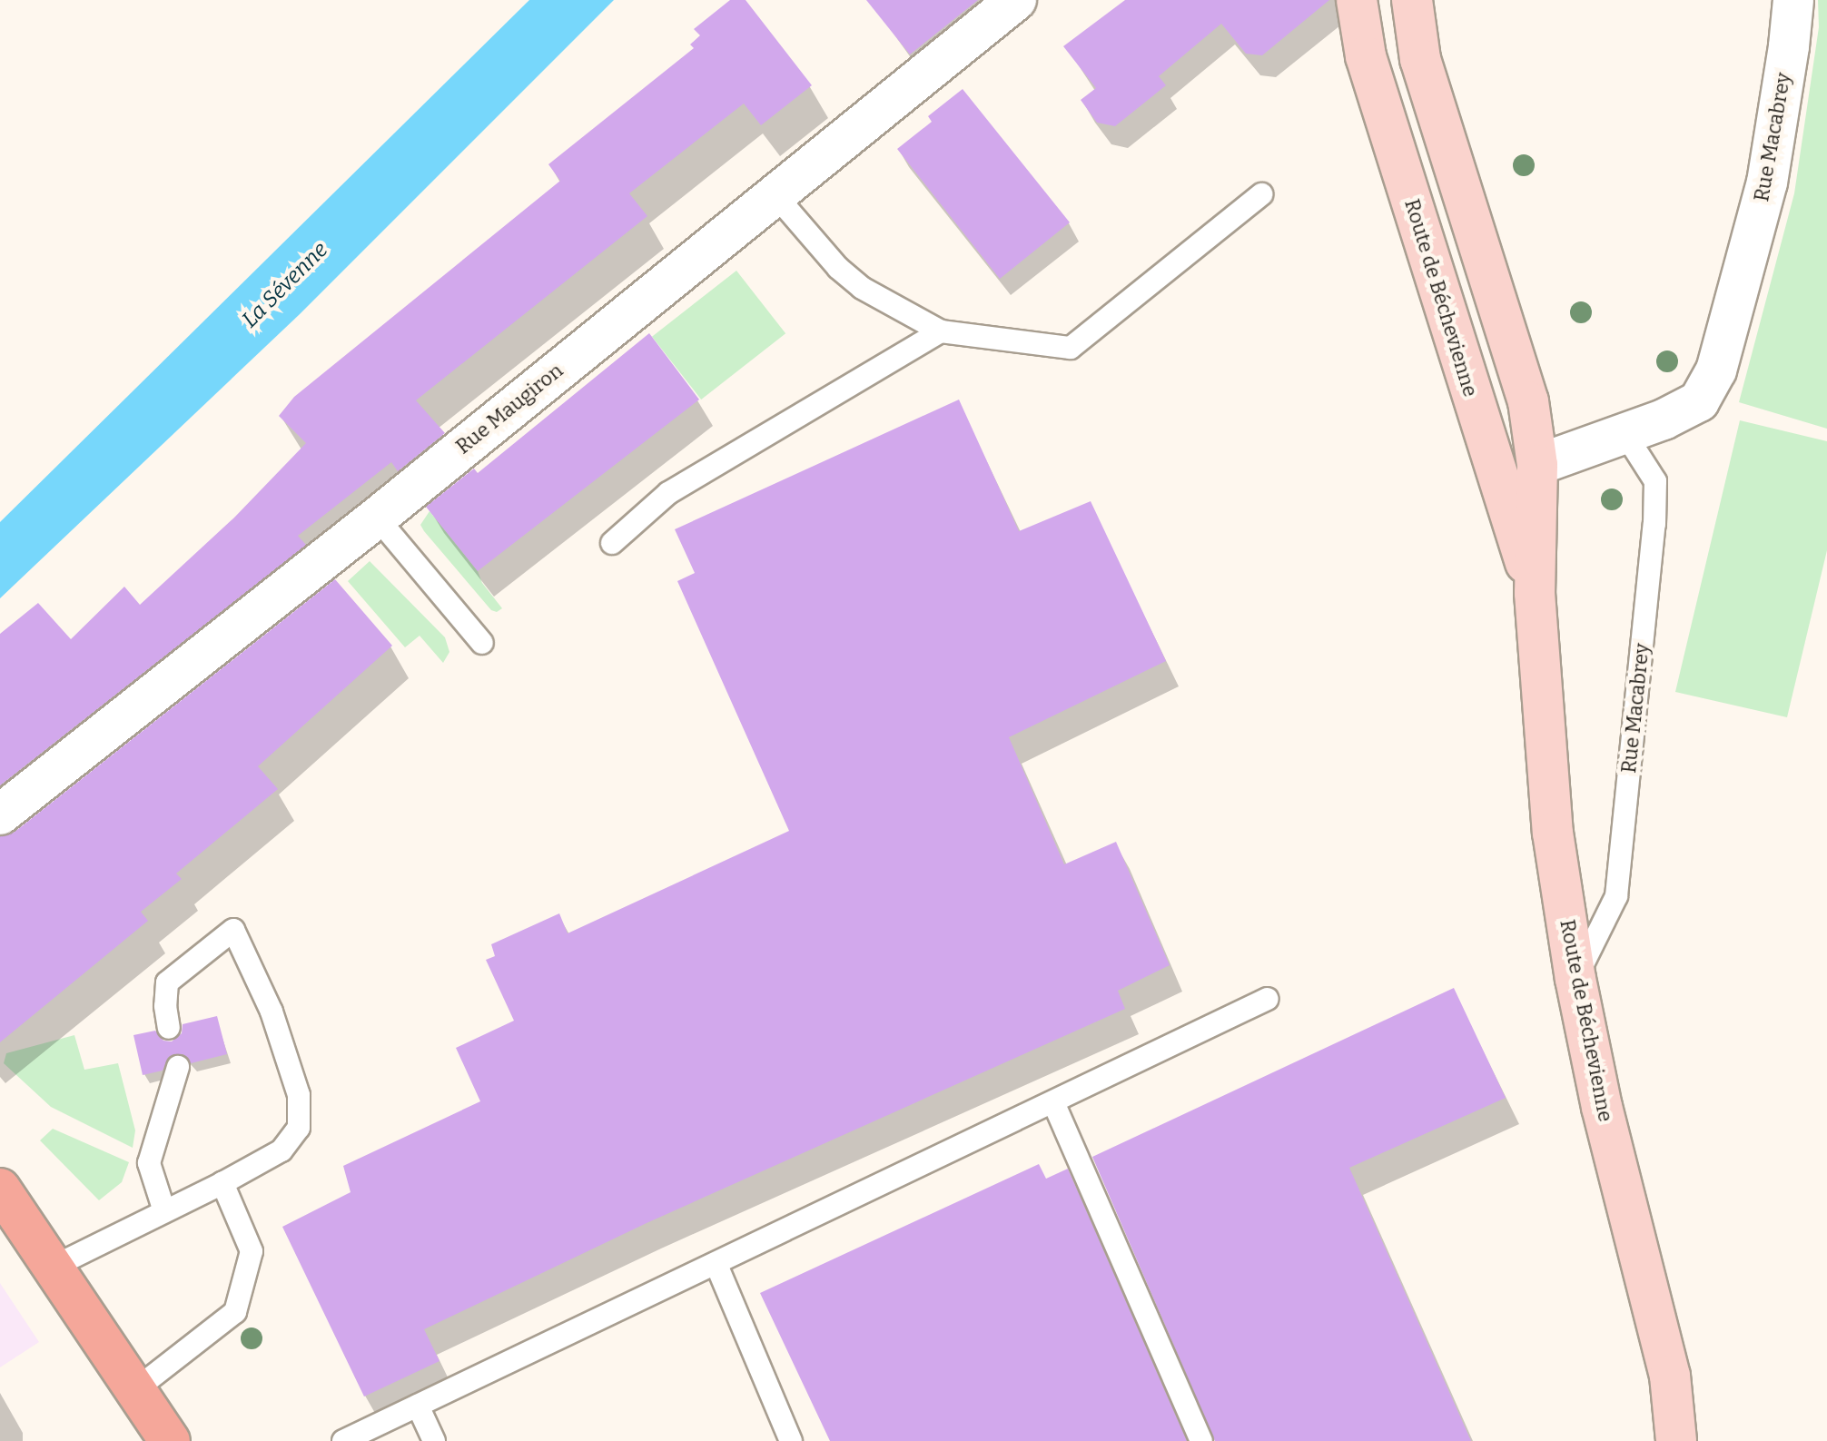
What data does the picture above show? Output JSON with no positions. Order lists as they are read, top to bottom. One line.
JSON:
{"streets":{"street":["Rue Macabrey","Route de Béchevienne","Rue Maugiron"]},"crossings":[["Rue Macabrey","Route de Béchevienne"]],"water":["La Sévenne"]}
